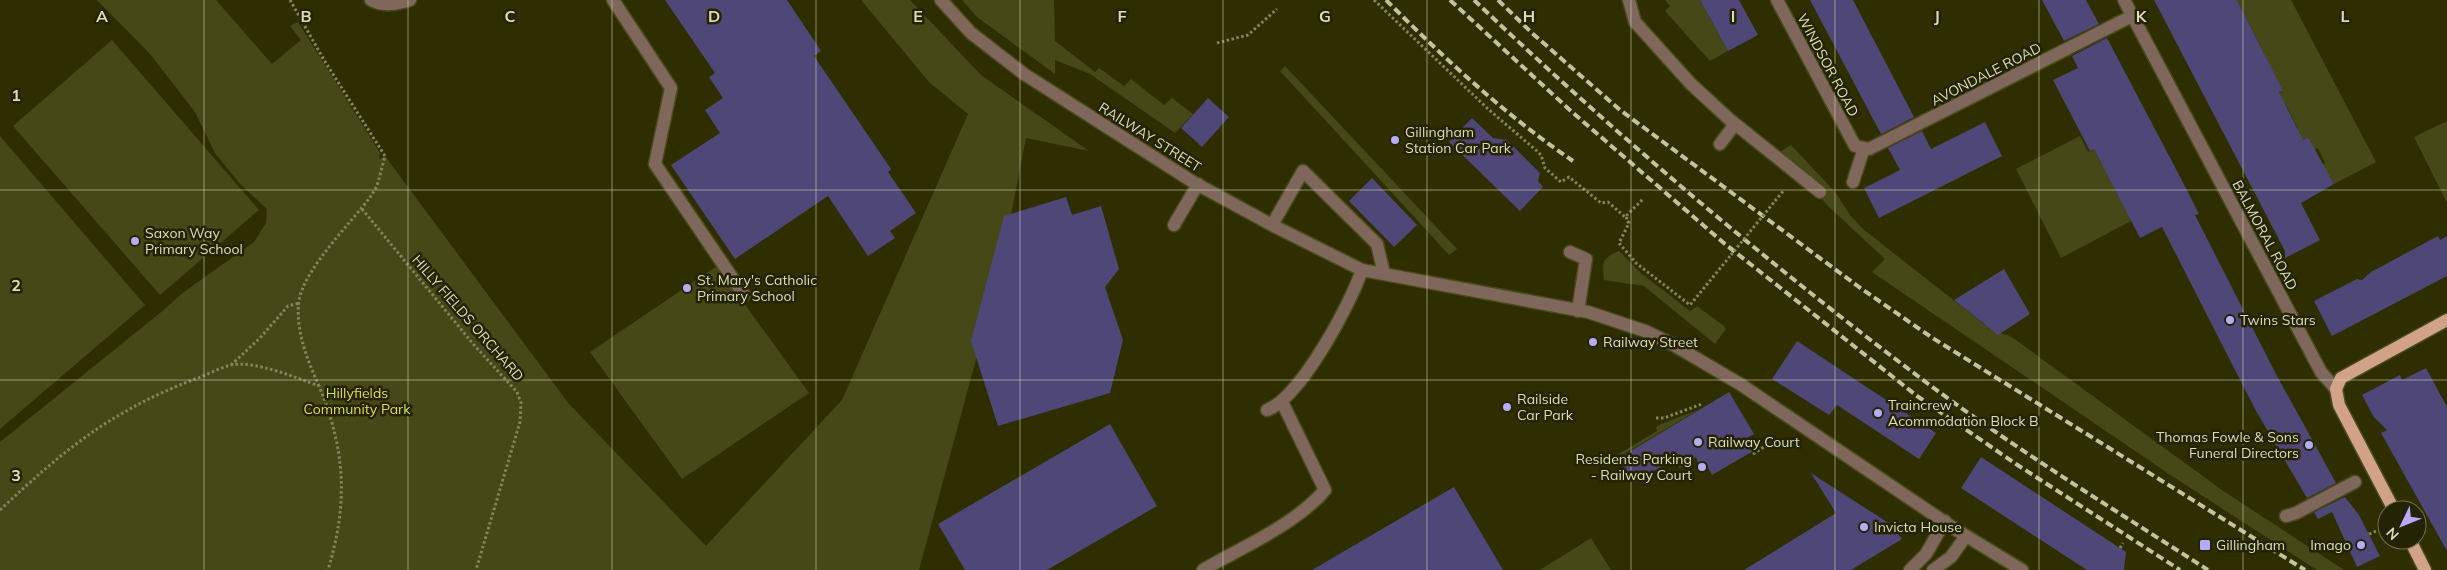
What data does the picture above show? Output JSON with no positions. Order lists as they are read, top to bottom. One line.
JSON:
{"streets":{"main road":["BALMORAL ROAD"],"street":["WINDSOR ROAD","AVONDALE ROAD","RAILWAY STREET"],"path":["HILLY FIELDS ORCHARD"]},"crossings":[["WINDSOR ROAD","AVONDALE ROAD"],["AVONDALE ROAD","BALMORAL ROAD"]],"parks":["Hillyfields Community Park"],"places":{"other":["Gillingham Station Car Park","Saxon Way Primary School","St. Mary's Catholic Primary School","Twins Stars","Railway Street","Railside Car Park","Traincrew Acommodation Block B","Railway Court","Thomas Fowle & Sons Funeral Directors","Residents Parking - Railway Court","Invicta House","Imago"],"transit":["Gillingham"]},"north":"bottom left","grid":{"columns":["A","B","C","D","E","F","G","H","I","J","K","L"],"rows":["1","2","3"]}}
